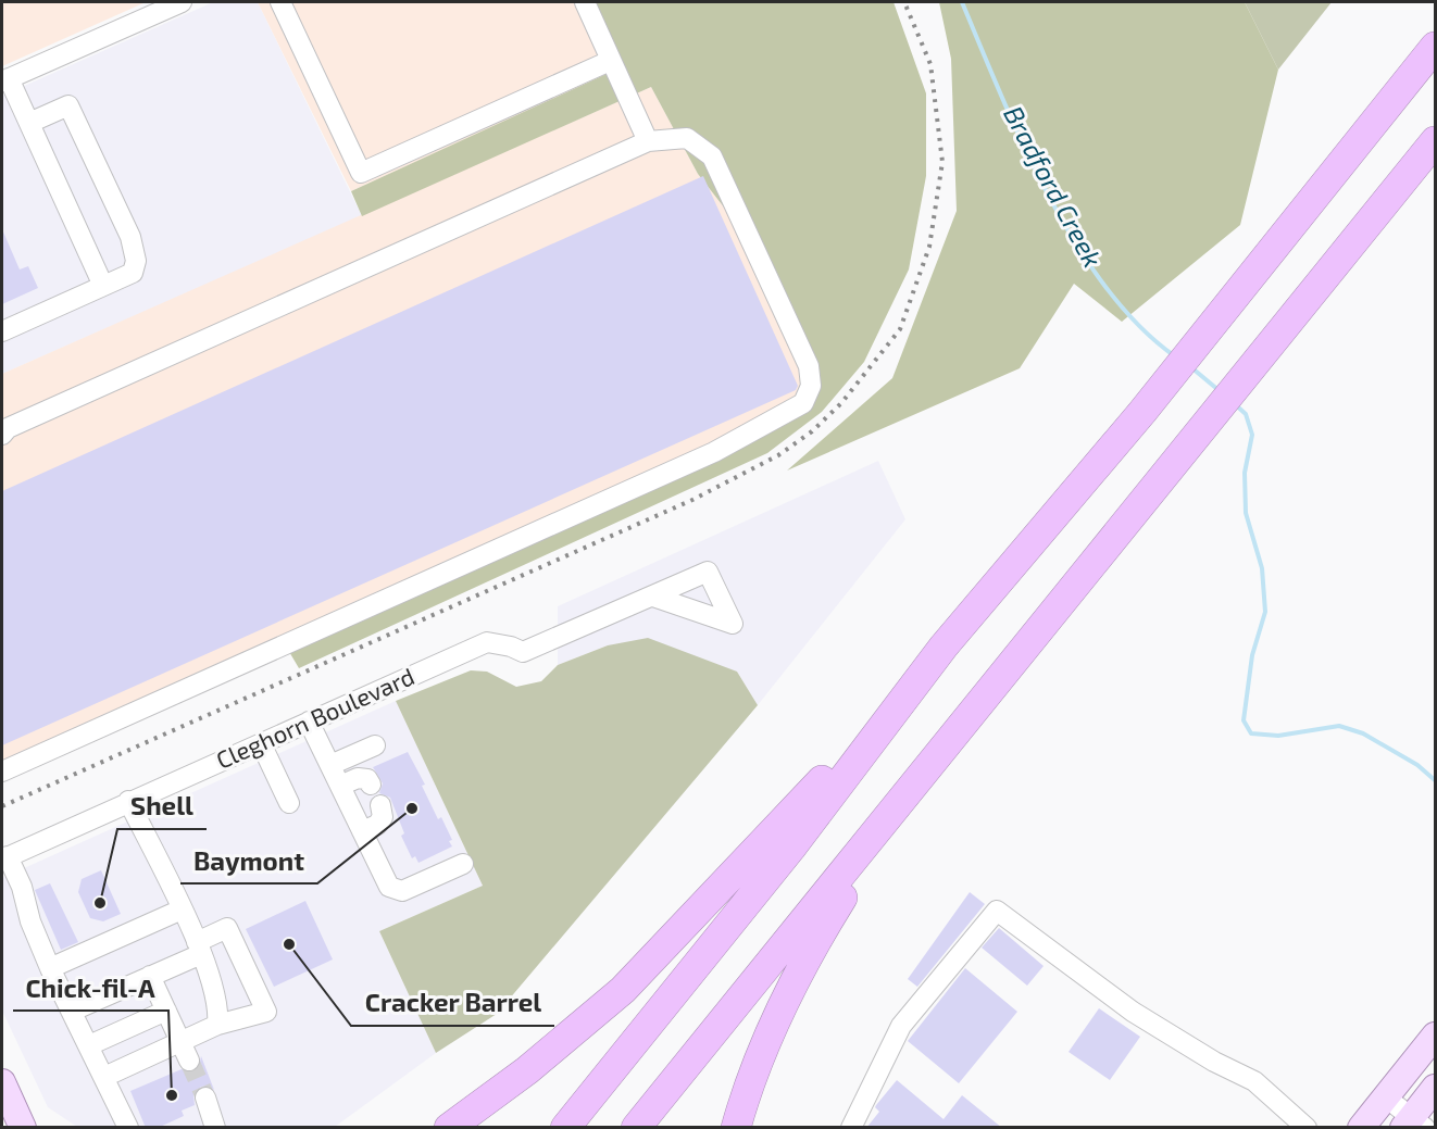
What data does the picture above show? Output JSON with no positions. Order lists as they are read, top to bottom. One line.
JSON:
{"streets":{"street":["Cleghorn Boulevard"]},"water":["Bradford Creek"],"places":["Baymont","Shell","Cracker Barrel","Chick-fil-A"]}
